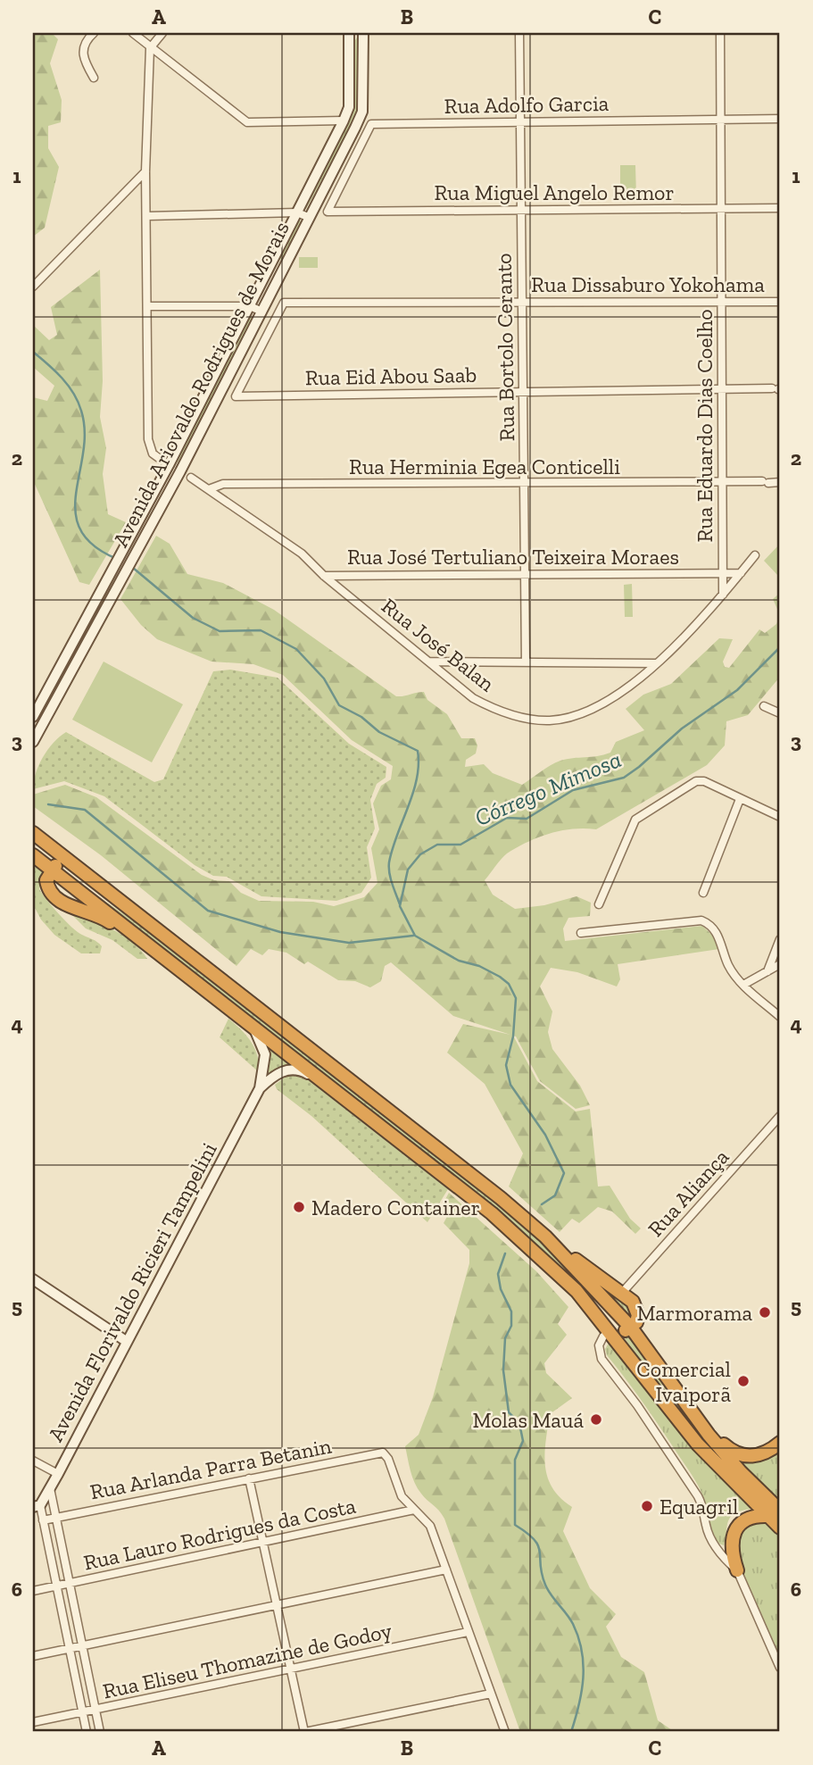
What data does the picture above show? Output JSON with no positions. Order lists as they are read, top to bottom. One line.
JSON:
{"streets":{"street":["Rua Adolfo Garcia","Rua Miguel Angelo Remor","Rua Dissaburo Yokohama","Rua Bortolo Ceranto","Rua Eid Abou Saab","Avenida Ariovaldo Rodrigues de Morais","Rua Eduardo Dias Coelho","Rua Herminia Egea Conticelli","Rua José Tertuliano Teixeira Moraes","Rua José Balan","Rua Aliança","Avenida Florivaldo Ricieri Tampelini","Rua Arlanda Parra Betanin","Rua Lauro Rodrigues da Costa","Rua Eliseu Thomazine de Godoy"]},"crossings":[["Rua Adolfo Garcia","Rua Miguel Angelo Remor"],["Rua Adolfo Garcia","Rua Bortolo Ceranto"],["Rua Adolfo Garcia","Rua Eduardo Dias Coelho"],["Rua Miguel Angelo Remor","Rua Bortolo Ceranto"],["Rua Miguel Angelo Remor","Rua Eduardo Dias Coelho"],["Rua Dissaburo Yokohama","Rua Bortolo Ceranto"],["Rua Dissaburo Yokohama","Rua Eid Abou Saab"],["Rua Dissaburo Yokohama","Rua Eduardo Dias Coelho"],["Rua Bortolo Ceranto","Rua Eid Abou Saab"],["Rua Bortolo Ceranto","Rua Herminia Egea Conticelli"],["Rua Bortolo Ceranto","Rua José Tertuliano Teixeira Moraes"],["Rua Eid Abou Saab","Rua Eduardo Dias Coelho"],["Rua Eduardo Dias Coelho","Rua Herminia Egea Conticelli"],["Rua Eduardo Dias Coelho","Rua José Tertuliano Teixeira Moraes"],["Rua Eduardo Dias Coelho","Rua José Balan"],["Rua Herminia Egea Conticelli","Rua José Balan"],["Rua José Tertuliano Teixeira Moraes","Rua José Balan"],["Rua Arlanda Parra Betanin","Rua Lauro Rodrigues da Costa"]],"water":["Córrego Mimosa"],"places":["Madero Container","Marmorama","Comercial Ivaiporã","Molas Mauá","Equagril"],"grid":{"columns":["A","B","C"],"rows":["1","2","3","4","5","6"]}}
